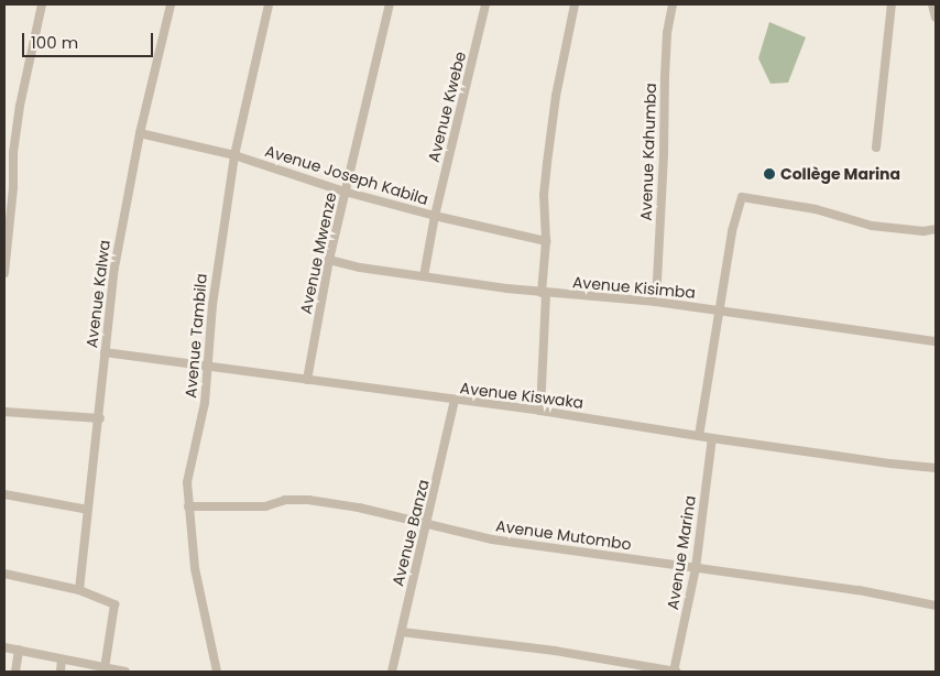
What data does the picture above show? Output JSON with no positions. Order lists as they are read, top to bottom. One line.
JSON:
{"streets":{"street":["Avenue Kwebe","Avenue Kahumba","Avenue Joseph Kabila","Avenue Mwenze","Avenue Kisimba","Avenue Kalwa","Avenue Tambila","Avenue Kiswaka","Avenue Banza","Avenue Mutombo","Avenue Marina"]},"crossings":[["Avenue Kwebe","Avenue Joseph Kabila"],["Avenue Kwebe","Avenue Kisimba"],["Avenue Kahumba","Avenue Kisimba"],["Avenue Joseph Kabila","Avenue Mwenze"],["Avenue Joseph Kabila","Avenue Kalwa"],["Avenue Joseph Kabila","Avenue Tambila"],["Avenue Mwenze","Avenue Kisimba"],["Avenue Mwenze","Avenue Kiswaka"],["Avenue Kalwa","Avenue Kiswaka"],["Avenue Tambila","Avenue Kiswaka"],["Avenue Tambila","Avenue Mutombo"],["Avenue Kiswaka","Avenue Banza"],["Avenue Kiswaka","Avenue Marina"],["Avenue Banza","Avenue Mutombo"],["Avenue Mutombo","Avenue Marina"]],"places":["Collège Marina"],"scale_bar":"100 m"}
